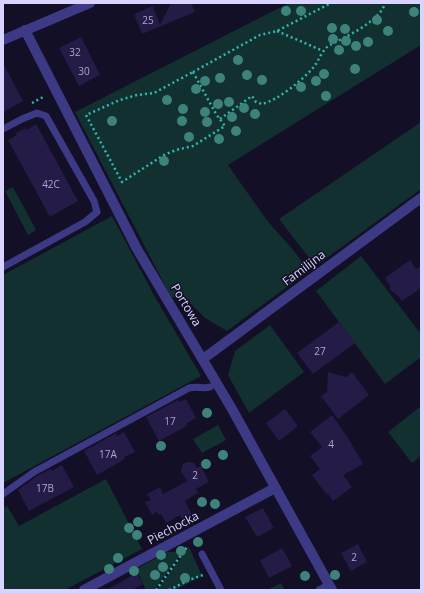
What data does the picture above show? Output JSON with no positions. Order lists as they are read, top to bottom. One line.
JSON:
{"streets":{"street":["Familijna","Portowa","Piechocka"]},"crossings":[["Familijna","Portowa"],["Portowa","Piechocka"]],"house_numbers":["25","32","30","42C","27","17","4","17A","2","17B","2"]}
